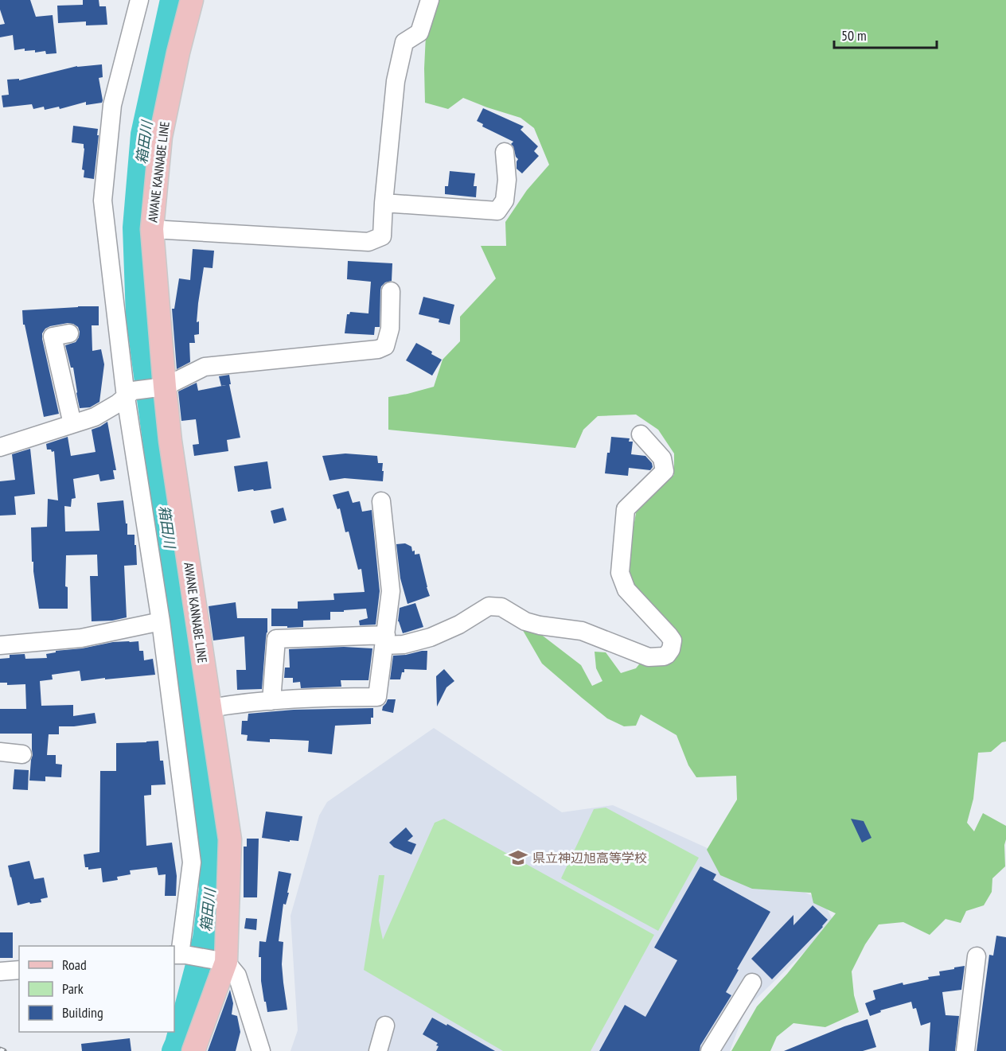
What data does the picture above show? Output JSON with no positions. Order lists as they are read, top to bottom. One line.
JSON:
{"streets":{"main road":["AWANE KANNABE LINE"]},"water":["箱田川"],"places":{"school or university":["県立神辺旭高等学校"]},"legend":["Road","Park","Building"],"scale_bar":"50 m"}
